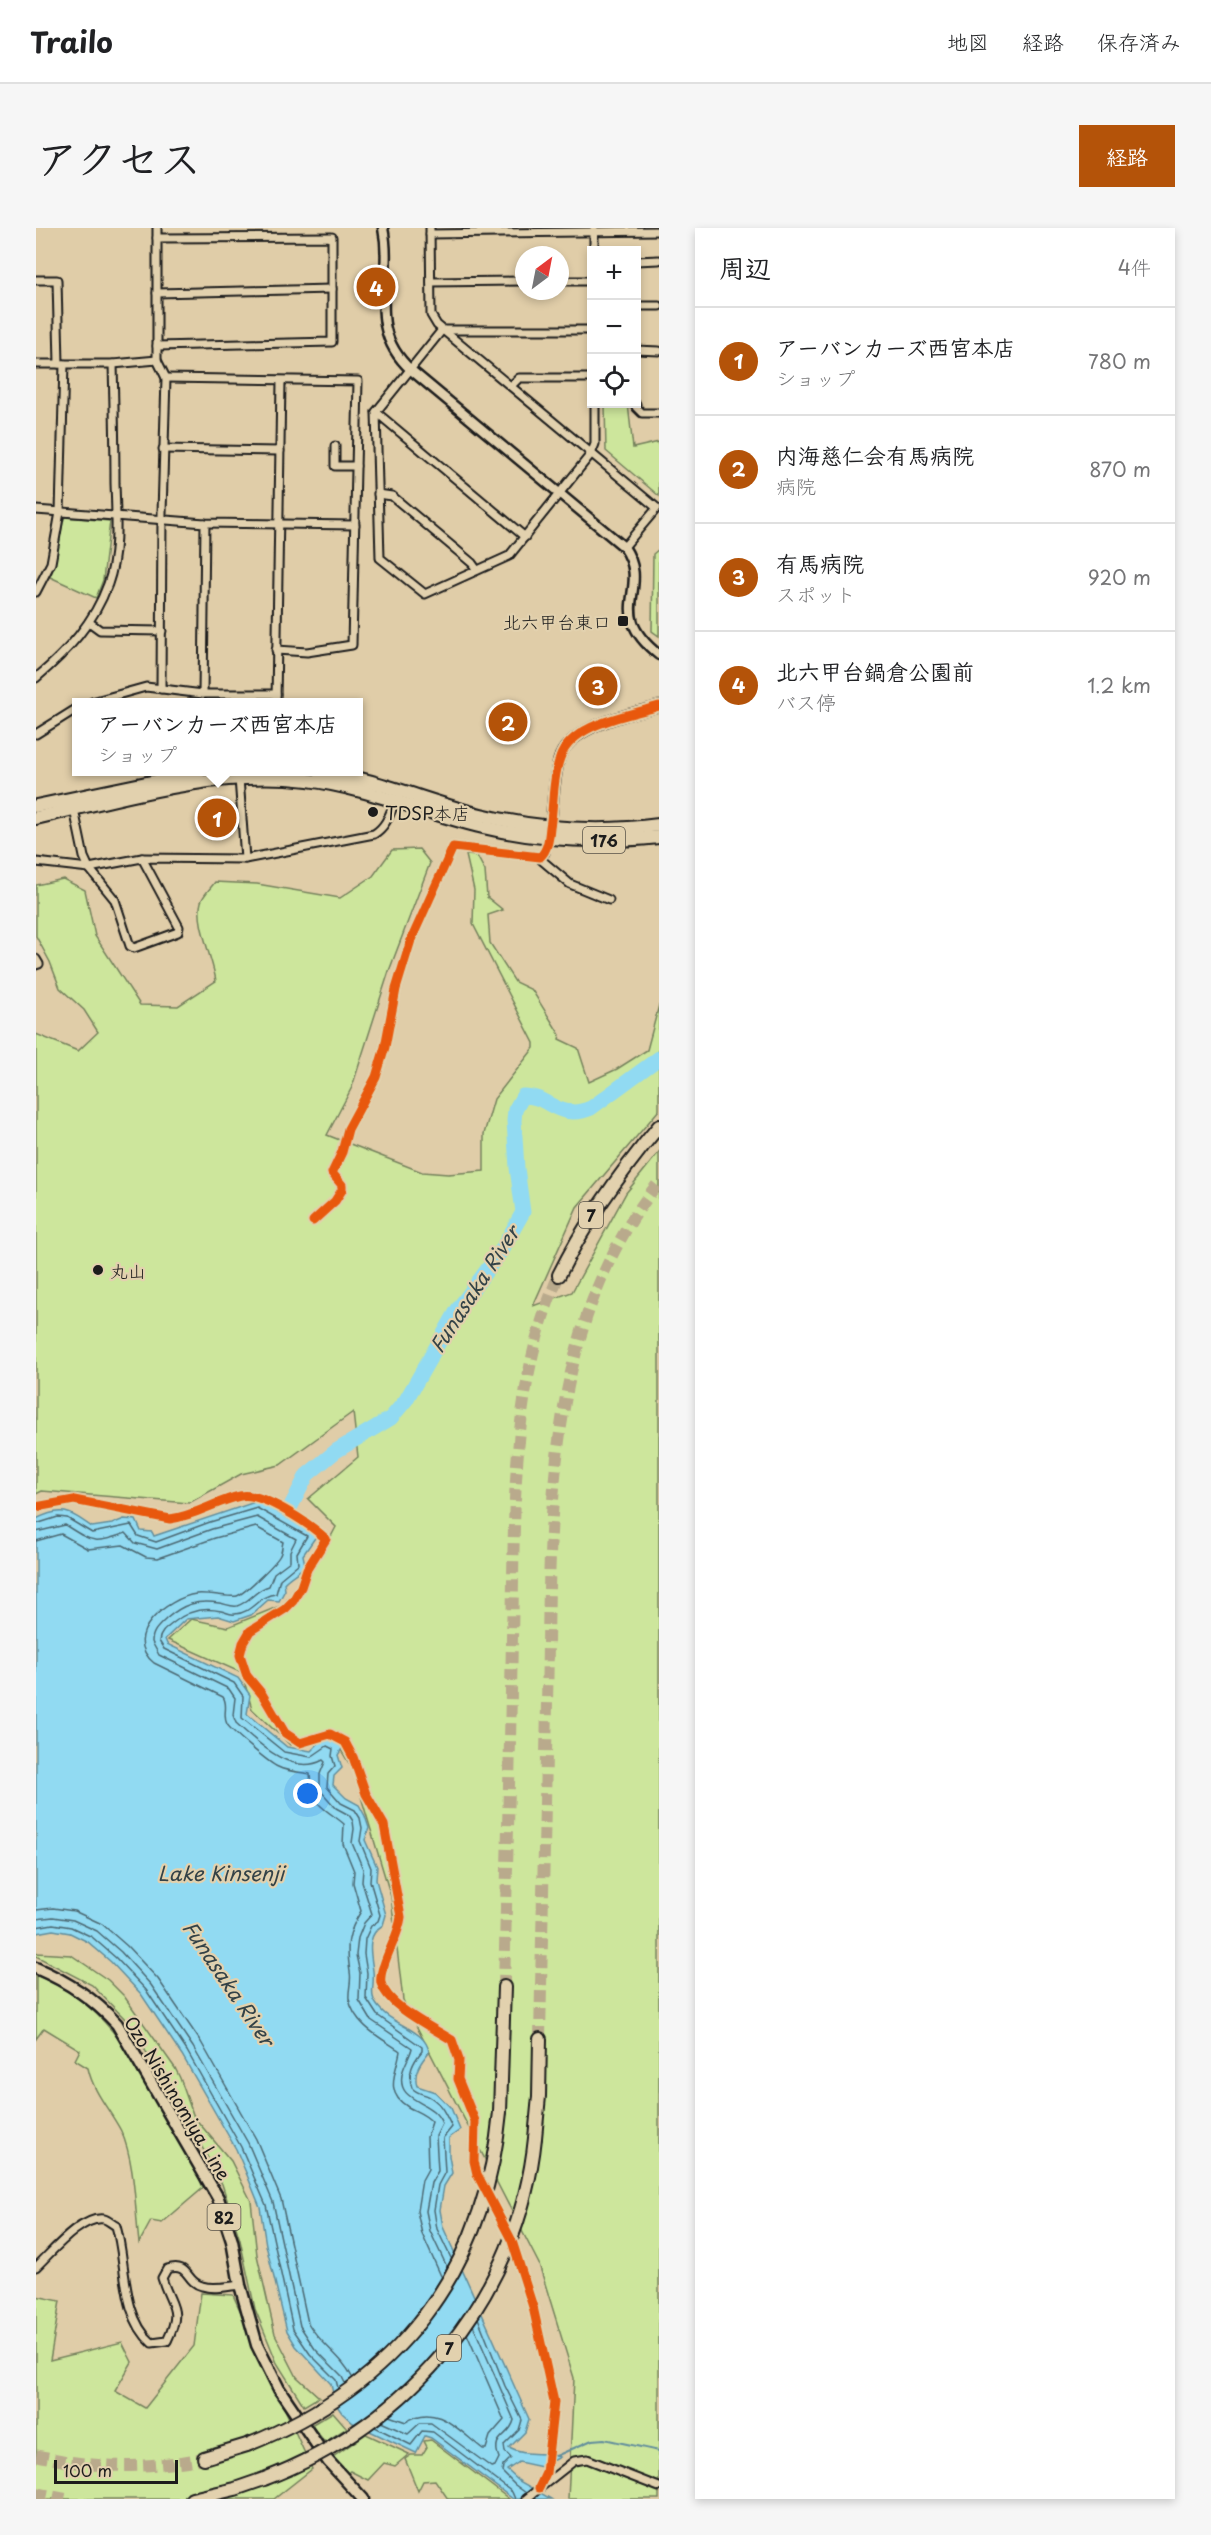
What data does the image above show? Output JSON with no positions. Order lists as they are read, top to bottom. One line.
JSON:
{"streets":{"highway":["176","7"],"main road":["Ozo Nishinomiya Line","82"]},"water":["Funasaka River","Lake Kinsenji"],"places":{"transit":["北六甲台東口"],"other":["TDSP本店","丸山"]},"scale_bar":"100 m","north":"top right","page":{"header":"Trailo","nav":["地図","経路","保存済み"],"title":"アクセス","buttons":"経路","heading":["周辺","4件"],"map_buttons":["+","−"],"pins":["4","3","2","1"],"list":[{"mark":"1","name":"アーバンカーズ西宮本店","note":"ショップ","value":"780 m"},{"mark":"2","name":"内海慈仁会有馬病院","note":"病院","value":"870 m"},{"mark":"3","name":"有馬病院","note":"スポット","value":"920 m"},{"mark":"4","name":"北六甲台鍋倉公園前","note":"バス停","value":"1.2 km"}],"popup":["アーバンカーズ西宮本店","ショップ"],"scale":"100 m"}}
